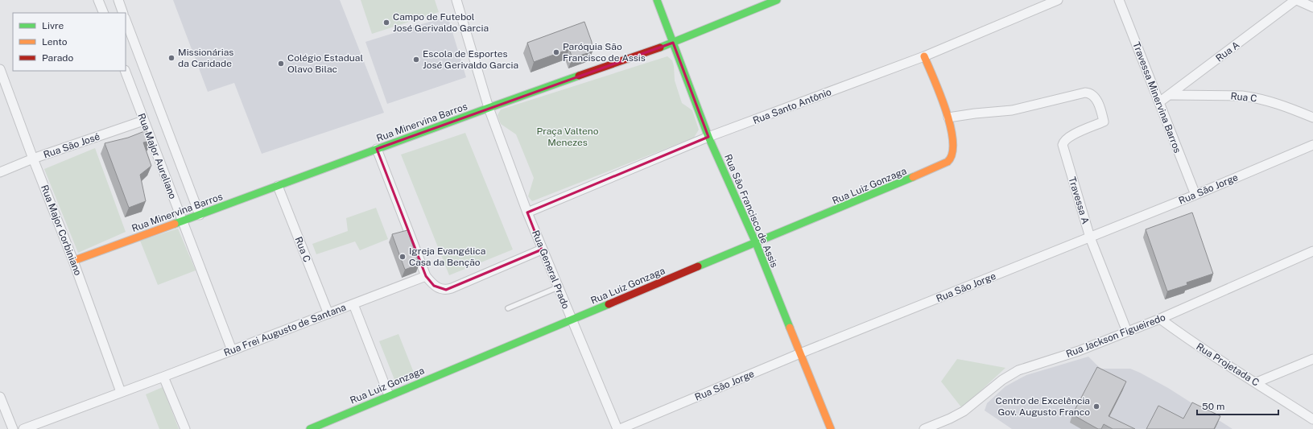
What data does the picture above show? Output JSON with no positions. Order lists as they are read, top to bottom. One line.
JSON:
{"streets":{"street":["Rua A","Travessa Minervina Barros","Rua C","Rua Santo Antônio","Rua Minervina Barros","Rua São José","Rua Major Aureliano","Rua Luiz Gonzaga","Rua São Jorge","Travessa A","Rua São Francisco de Assis","Rua Major Corbiniano","Rua General Prado","Rua Frei Augusto de Santana","Rua Jackson Figueiredo","Rua Projetada C"]},"crossings":[["Rua A","Travessa Minervina Barros"],["Rua A","Rua C"],["Travessa Minervina Barros","Rua São Jorge"],["Rua C","Rua Minervina Barros"],["Rua C","Rua Frei Augusto de Santana"],["Rua Santo Antônio","Rua São Francisco de Assis"],["Rua Santo Antônio","Rua General Prado"],["Rua Minervina Barros","Rua Major Aureliano"],["Rua Minervina Barros","Rua São Francisco de Assis"],["Rua Minervina Barros","Rua Major Corbiniano"],["Rua Minervina Barros","Rua General Prado"],["Rua São José","Rua Major Aureliano"],["Rua São José","Rua Major Corbiniano"],["Rua Major Aureliano","Rua Frei Augusto de Santana"],["Rua Luiz Gonzaga","Travessa A"],["Rua Luiz Gonzaga","Rua São Francisco de Assis"],["Rua Luiz Gonzaga","Rua General Prado"],["Rua São Jorge","Travessa A"],["Rua São Jorge","Rua São Francisco de Assis"],["Travessa A","Rua Jackson Figueiredo"],["Rua Major Corbiniano","Rua Frei Augusto de Santana"],["Rua Jackson Figueiredo","Rua Projetada C"]],"parks":["Praça Valteno Menezes"],"places":["Campo de Futebol José Gerivaldo Garcia","Paróquia São Francisco de Assis","Missionárias da Caridade","Escola de Esportes José Gerivaldo Garcia","Colégio Estadual Olavo Bilac","Igreja Evangélica Casa da Benção","Centro de Excelência Gov. Augusto Franco"],"legend":["Livre","Lento","Parado"],"scale_bar":"50 m"}
